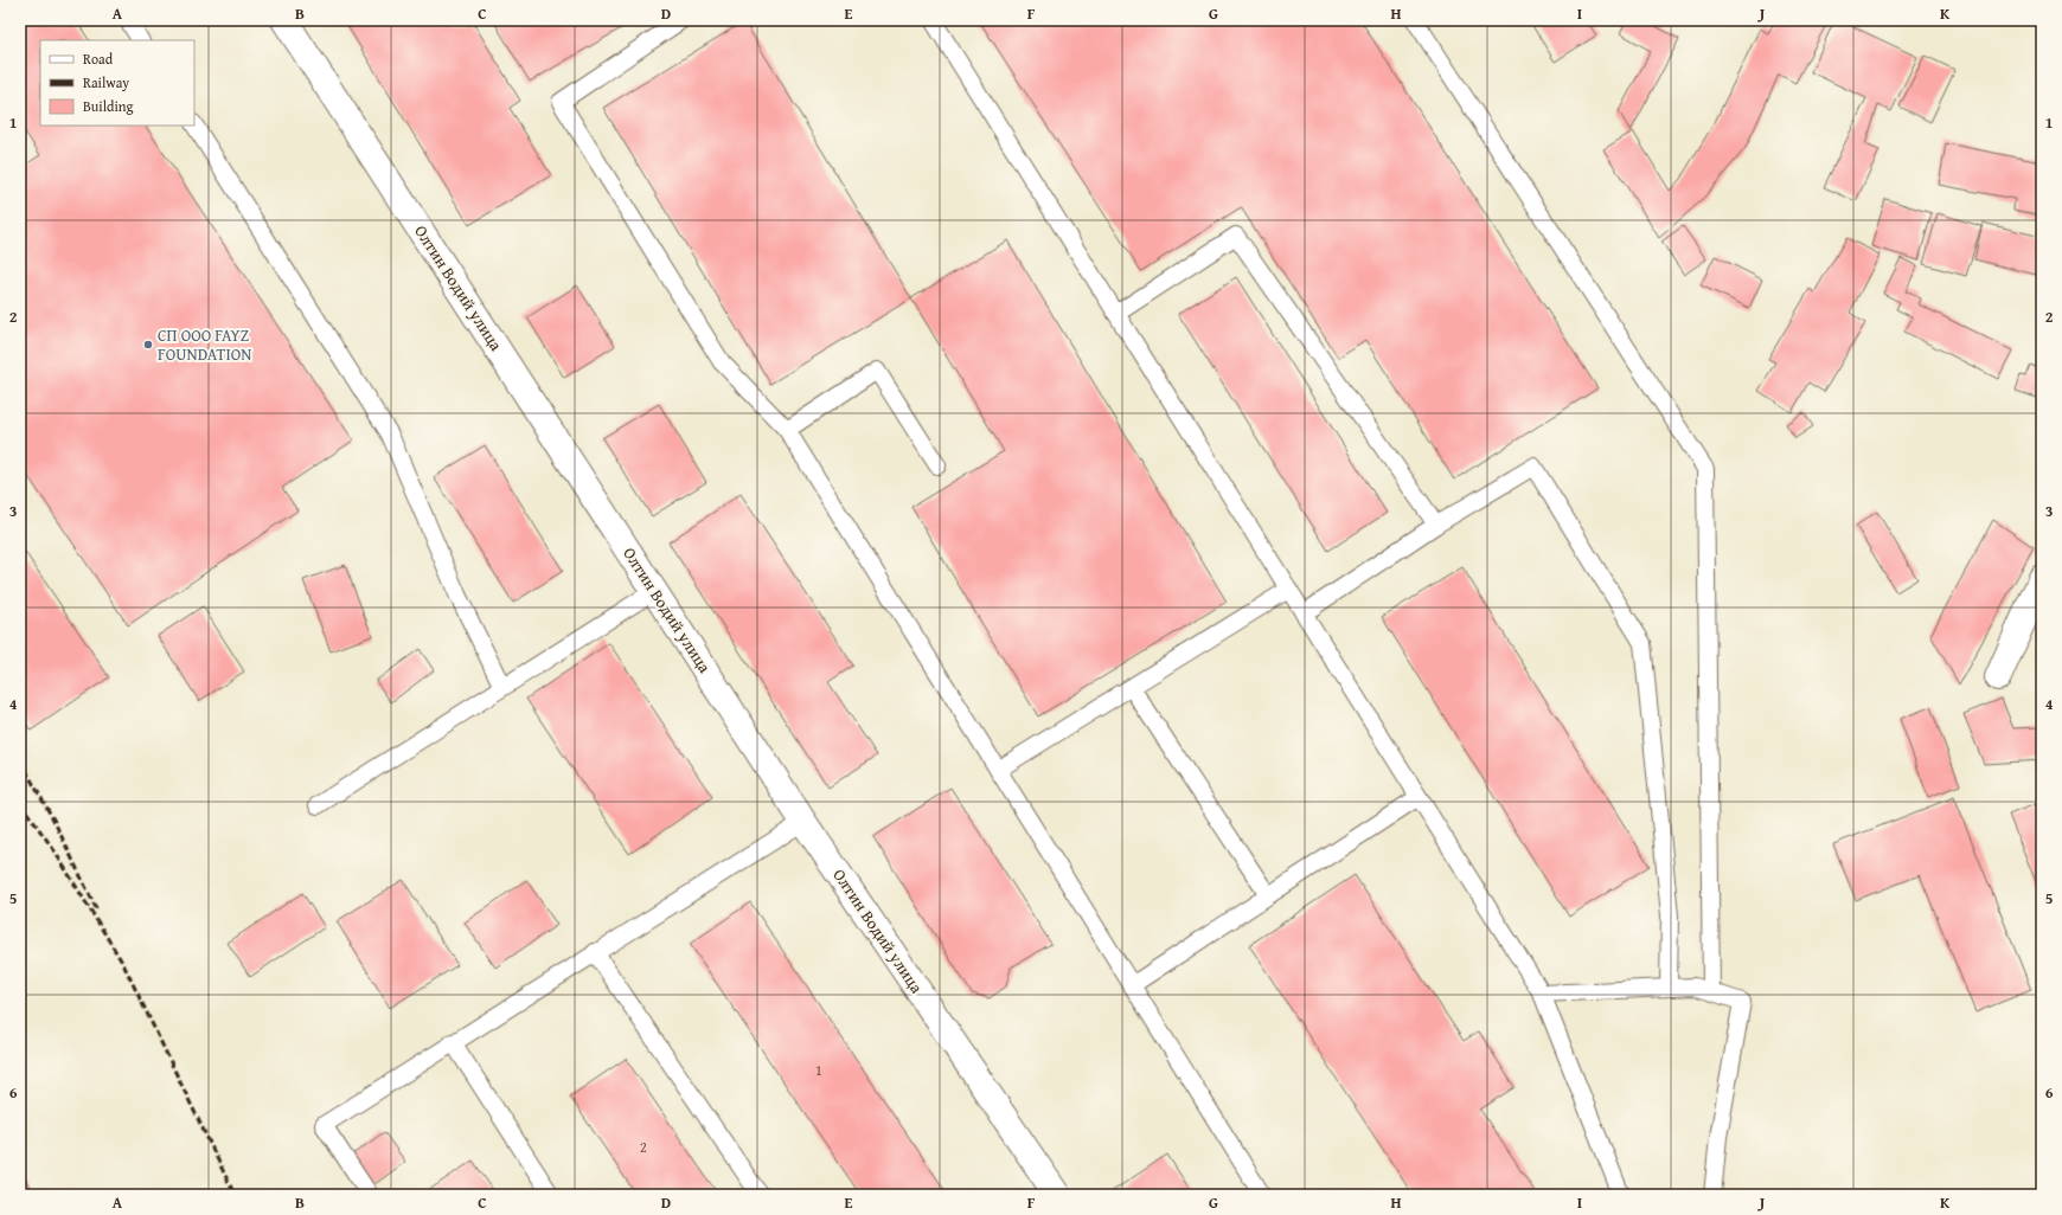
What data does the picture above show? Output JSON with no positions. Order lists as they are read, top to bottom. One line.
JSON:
{"streets":{"street":["Олтин Водий улица"]},"places":["СП ООО FAYZ FOUNDATION"],"house_numbers":["1","2"],"legend":["Road","Railway","Building"],"grid":{"columns":["A","B","C","D","E","F","G","H","I","J","K"],"rows":["1","2","3","4","5","6"]}}
